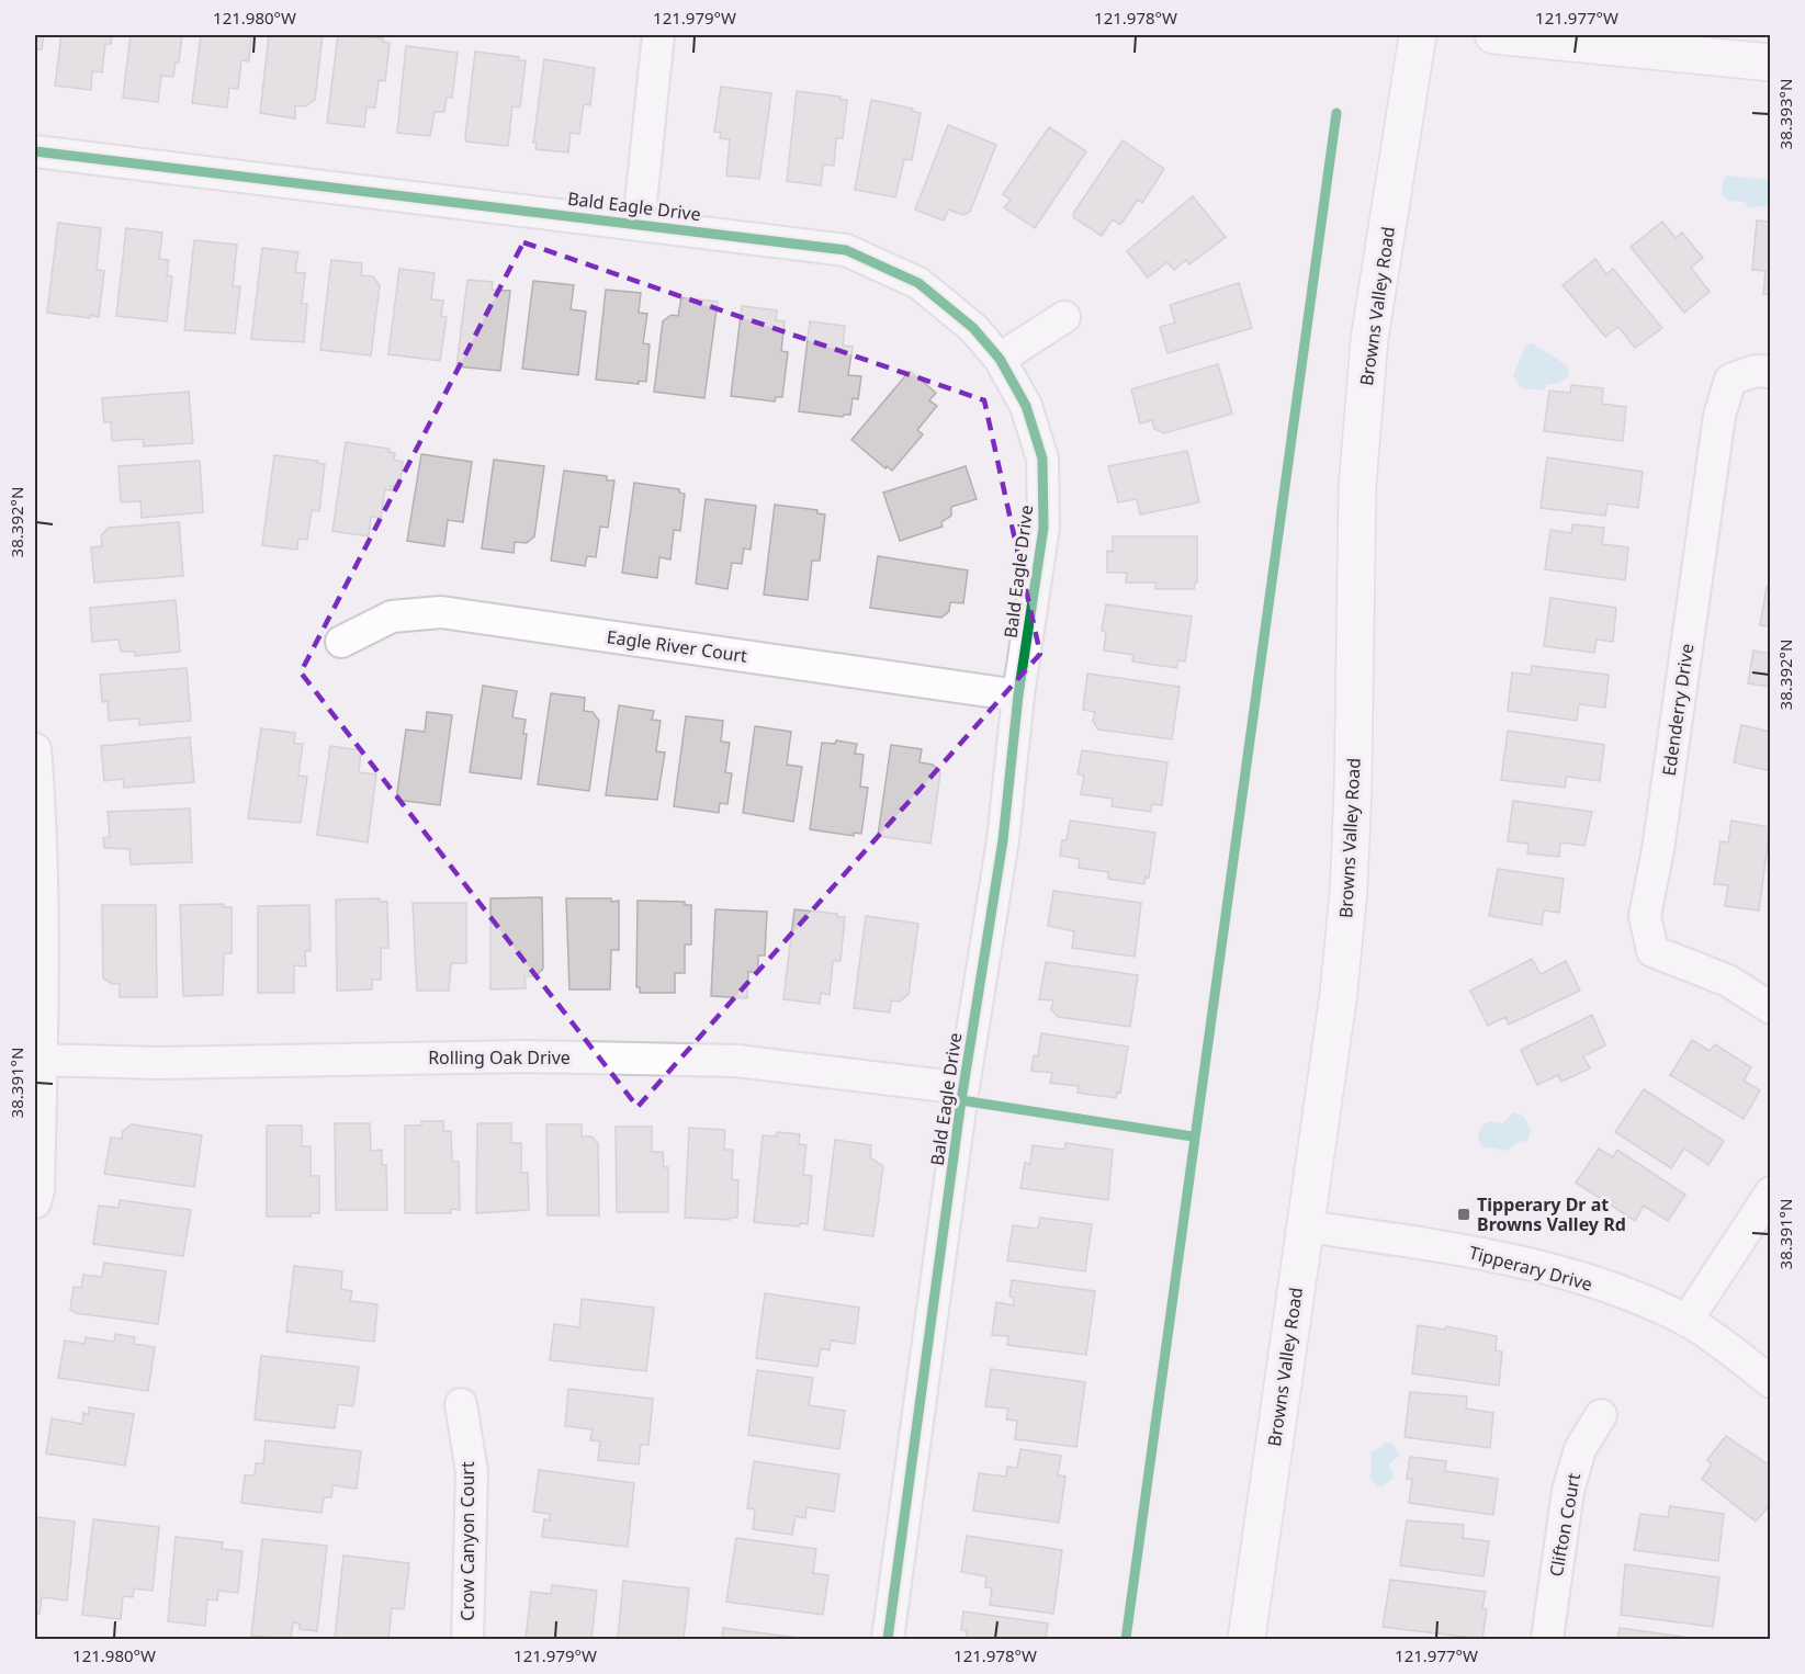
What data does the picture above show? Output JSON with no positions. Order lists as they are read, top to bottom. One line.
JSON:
{"streets":{"main road":["Browns Valley Road"],"street":["Bald Eagle Drive","Eagle River Court","Edenderry Drive","Rolling Oak Drive","Tipperary Drive","Clifton Court","Crow Canyon Court"]},"crossings":[["Bald Eagle Drive","Eagle River Court"],["Bald Eagle Drive","Rolling Oak Drive"],["Browns Valley Road","Tipperary Drive"]],"places":{"transit":["Tipperary Dr at Browns Valley Rd"]},"coordinates":["121.980°W","121.979°W","121.978°W","121.977°W","38.393°N","38.392°N","38.391°N"]}
